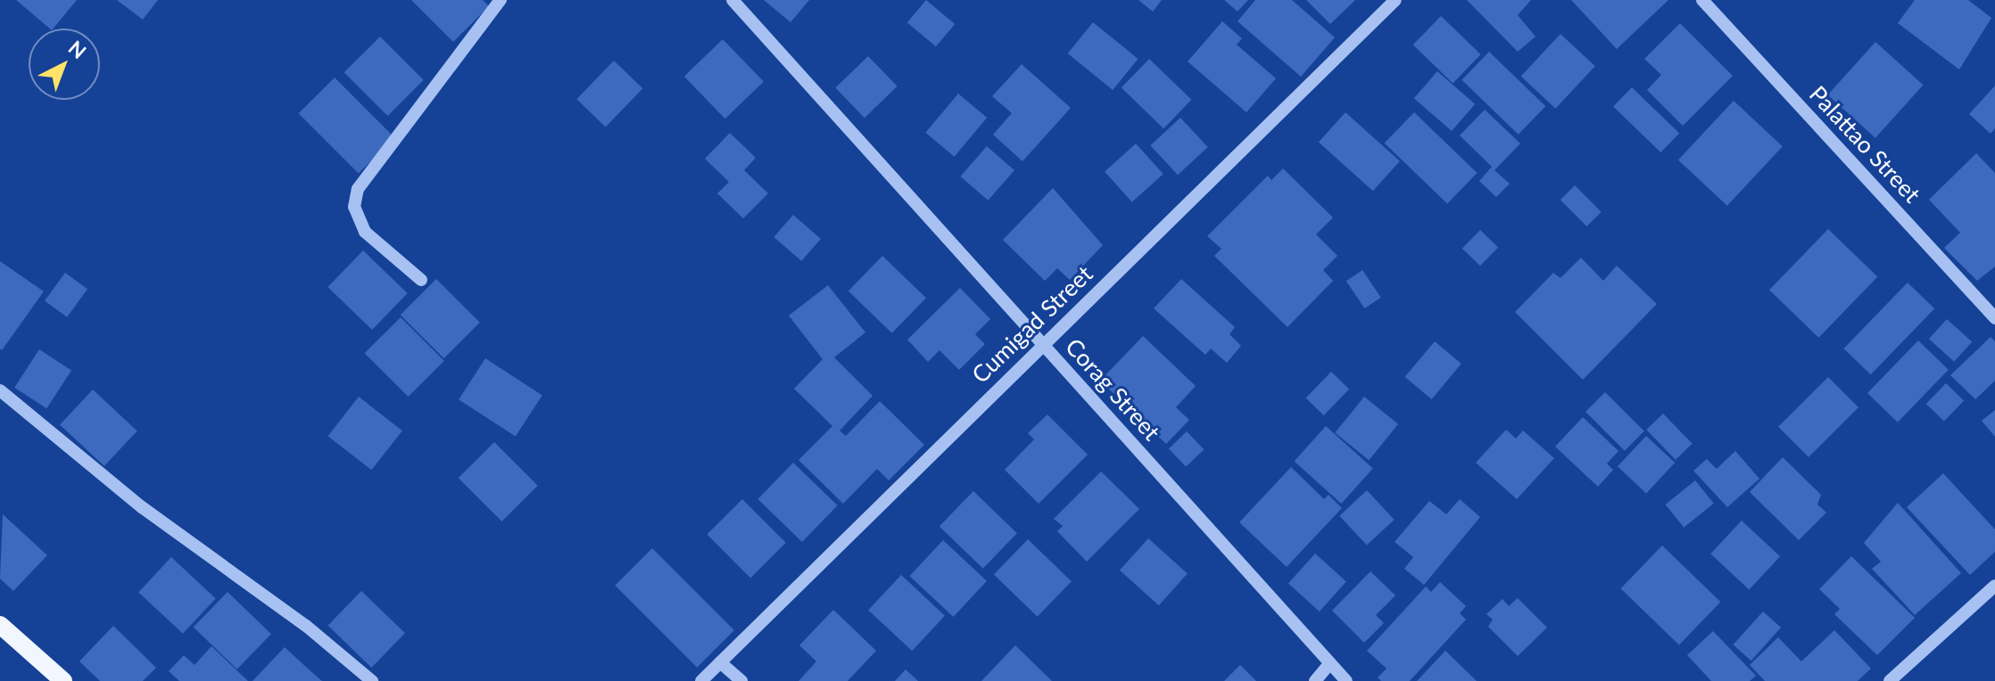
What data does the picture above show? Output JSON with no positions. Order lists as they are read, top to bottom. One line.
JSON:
{"streets":{"street":["Palattao Street","Cumigad Street","Corag Street"]},"crossings":[["Cumigad Street","Corag Street"]],"north":"top right"}
